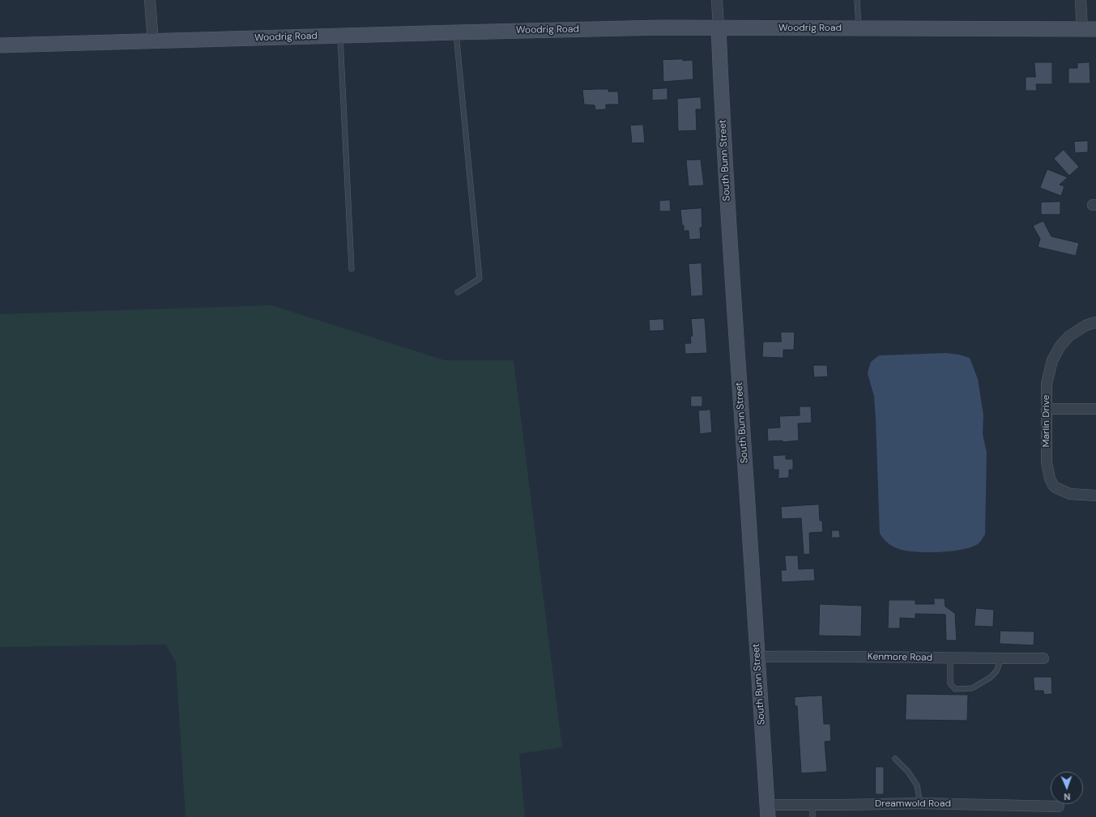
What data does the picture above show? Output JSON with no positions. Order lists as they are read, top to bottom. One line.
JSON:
{"streets":{"street":["Woodrig Road","South Bunn Street","Marlin Drive","Kenmore Road","Dreamwold Road"]},"crossings":[["Woodrig Road","South Bunn Street"],["South Bunn Street","Kenmore Road"],["South Bunn Street","Dreamwold Road"]],"north":"bottom"}
